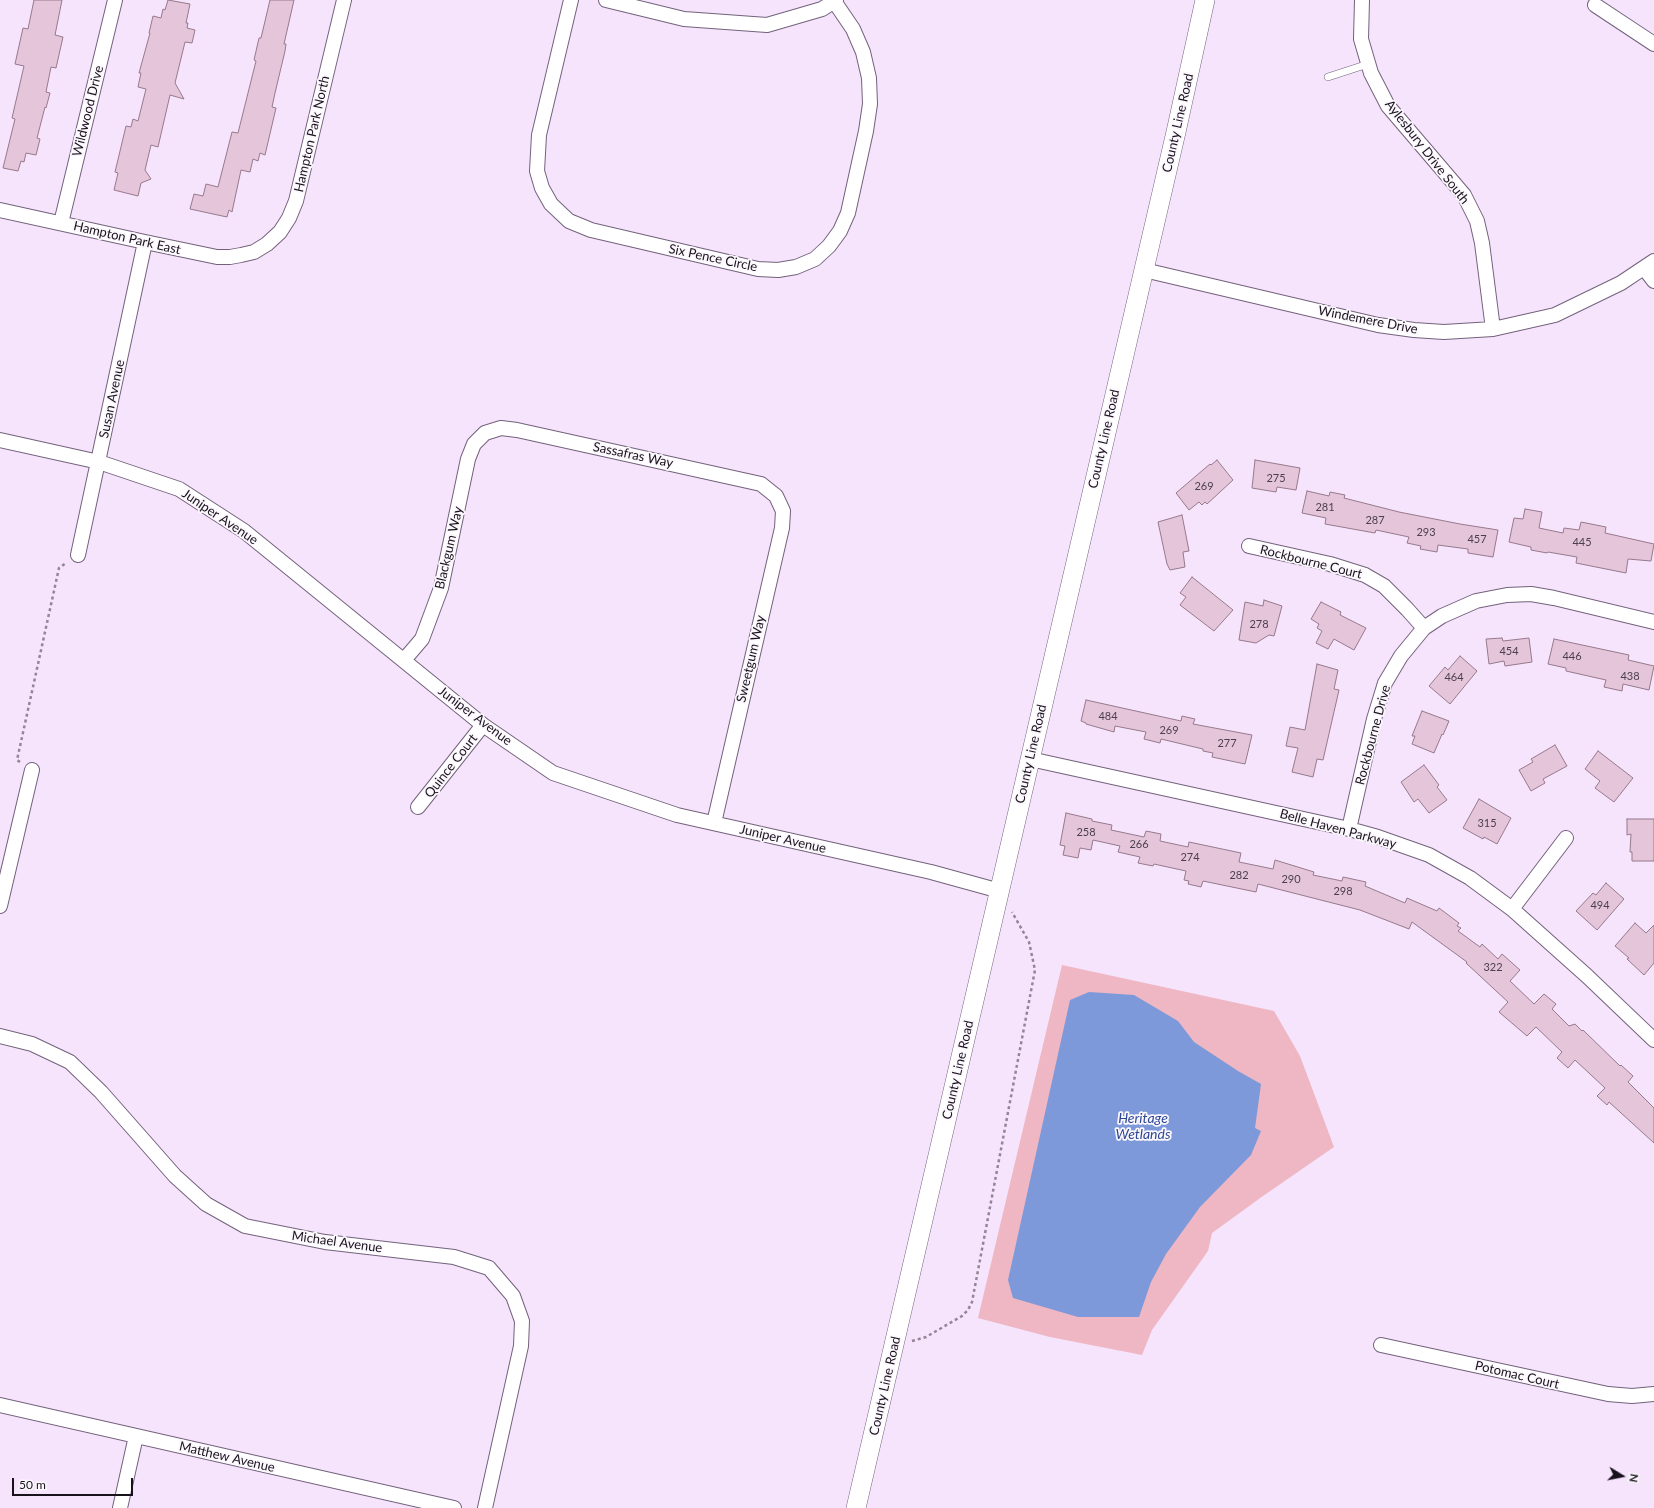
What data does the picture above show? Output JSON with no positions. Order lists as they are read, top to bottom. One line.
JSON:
{"streets":{"main road":["County Line Road"],"street":["Wildwood Drive","Hampton Park North","Aylesbury Drive South","Hampton Park East","Six Pence Circle","Windemere Drive","Susan Avenue","Sassafras Way","Juniper Avenue","Blackgum Way","Rockbourne Court","Sweetgum Way","Rockbourne Drive","Quince Court","Belle Haven Parkway","Michael Avenue","Potomac Court","Matthew Avenue"]},"crossings":[["Wildwood Drive","Hampton Park East"],["County Line Road","Windemere Drive"],["County Line Road","Juniper Avenue"],["County Line Road","Belle Haven Parkway"],["Hampton Park North","Hampton Park East"],["Aylesbury Drive South","Windemere Drive"],["Hampton Park East","Susan Avenue"],["Susan Avenue","Juniper Avenue"],["Sassafras Way","Blackgum Way"],["Sassafras Way","Sweetgum Way"],["Juniper Avenue","Blackgum Way"],["Juniper Avenue","Sweetgum Way"],["Juniper Avenue","Quince Court"],["Rockbourne Court","Rockbourne Drive"],["Rockbourne Drive","Belle Haven Parkway"]],"water":["Heritage Wetlands"],"house_numbers":["275","269","281","287","293","457","445","278","454","446","438","464","484","269","277","315","258","266","274","282","290","298","494","322"],"scale_bar":"50 m","north":"right"}
